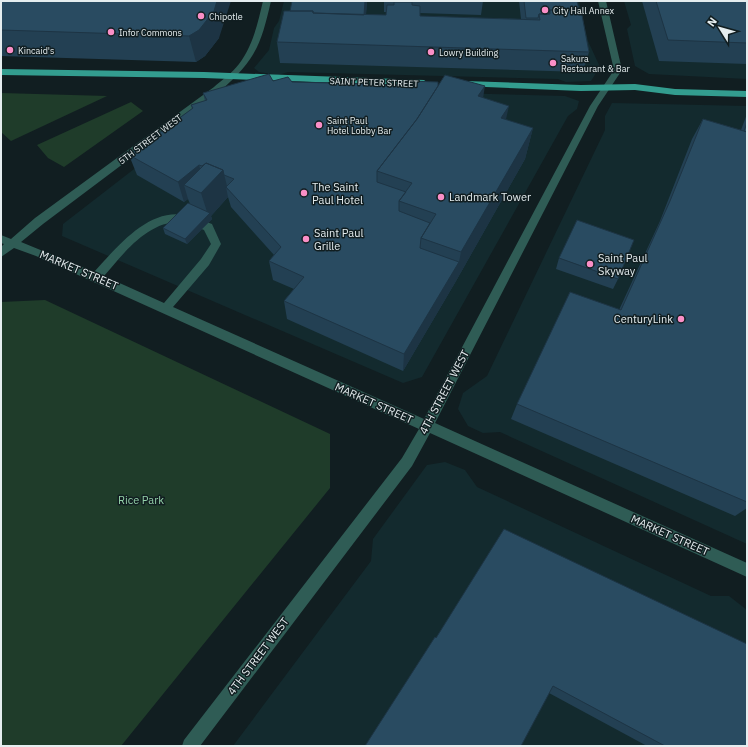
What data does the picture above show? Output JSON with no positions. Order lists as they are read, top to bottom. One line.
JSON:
{"streets":{"main road":["SAINT PETER STREET"],"street":["5TH STREET WEST","MARKET STREET","4TH STREET WEST"]},"crossings":[["SAINT PETER STREET","5TH STREET WEST"],["5TH STREET WEST","MARKET STREET"],["MARKET STREET","4TH STREET WEST"]],"parks":["Rice Park"],"places":["City Hall Annex","Chipotle","Infor Commons","Kincaid's","Lowry Building","Sakura Restaurant & Bar","Saint Paul Hotel Lobby Bar","The Saint Paul Hotel","Landmark Tower","Saint Paul Grille","Saint Paul Skyway","CenturyLink"],"north":"top left"}
